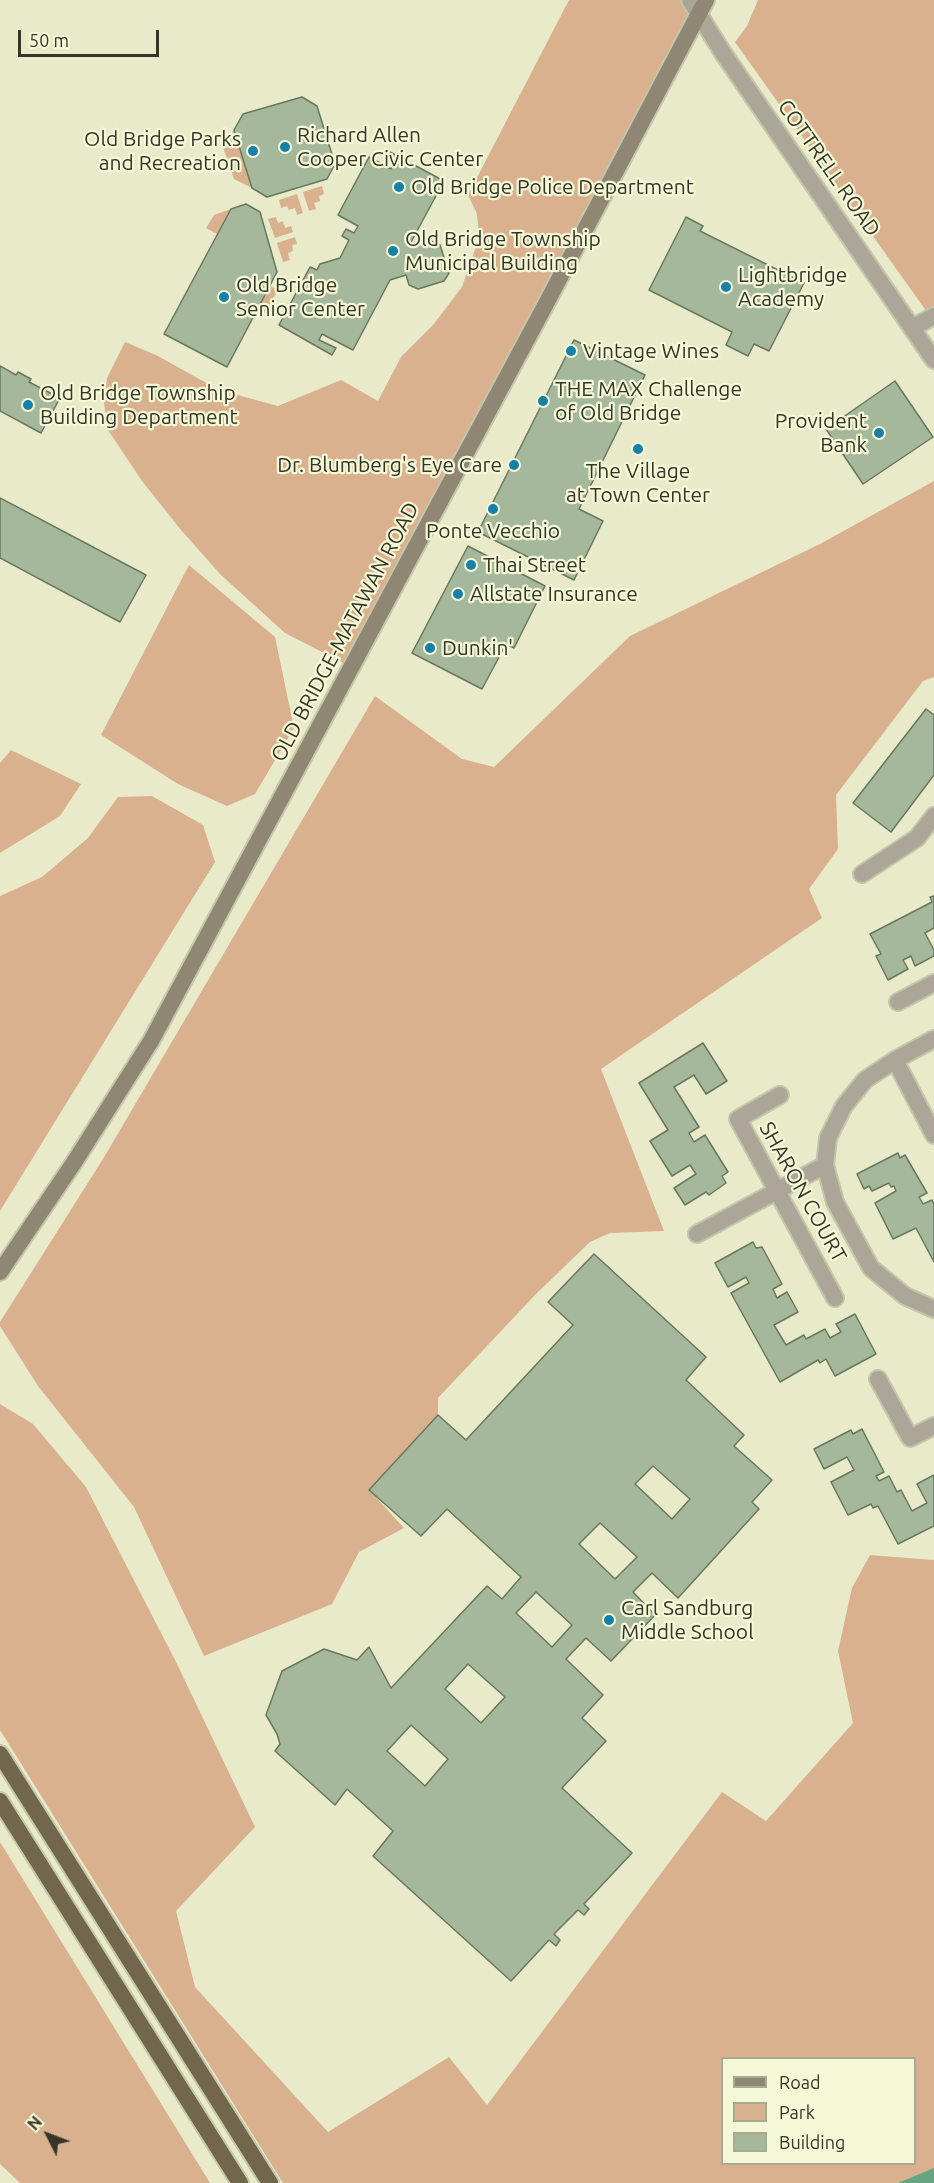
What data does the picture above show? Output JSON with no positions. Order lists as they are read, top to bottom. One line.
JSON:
{"streets":{"main road":["OLD BRIDGE-MATAWAN ROAD"],"street":["COTTRELL ROAD","SHARON COURT"]},"crossings":[["COTTRELL ROAD","OLD BRIDGE-MATAWAN ROAD"]],"places":["Richard Allen Cooper Civic Center","Old Bridge Parks and Recreation","Old Bridge Police Department","Old Bridge Township Municipal Building","Lightbridge Academy","Old Bridge Senior Center","Vintage Wines","THE MAX Challenge of Old Bridge","Old Bridge Township Building Department","Provident Bank","The Village at Town Center","Dr. Blumberg's Eye Care","Ponte Vecchio","Thai Street","Allstate Insurance","Dunkin'","Carl Sandburg Middle School"],"legend":["Road","Park","Building"],"scale_bar":"50 m","north":"top left"}
